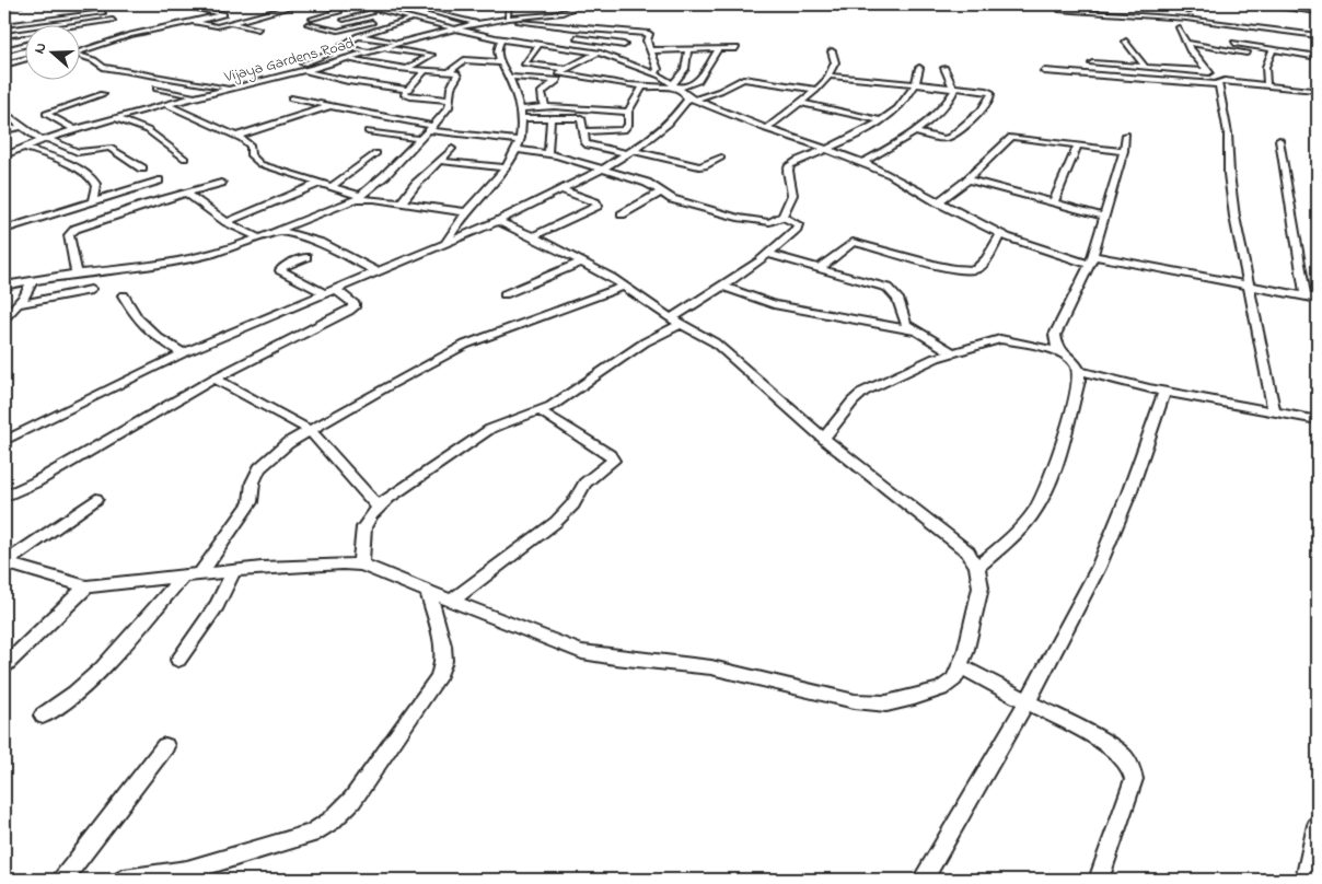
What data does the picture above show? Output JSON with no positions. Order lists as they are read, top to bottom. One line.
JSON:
{"streets":{"street":["Vijaya Gardens Road"]},"north":"left"}
